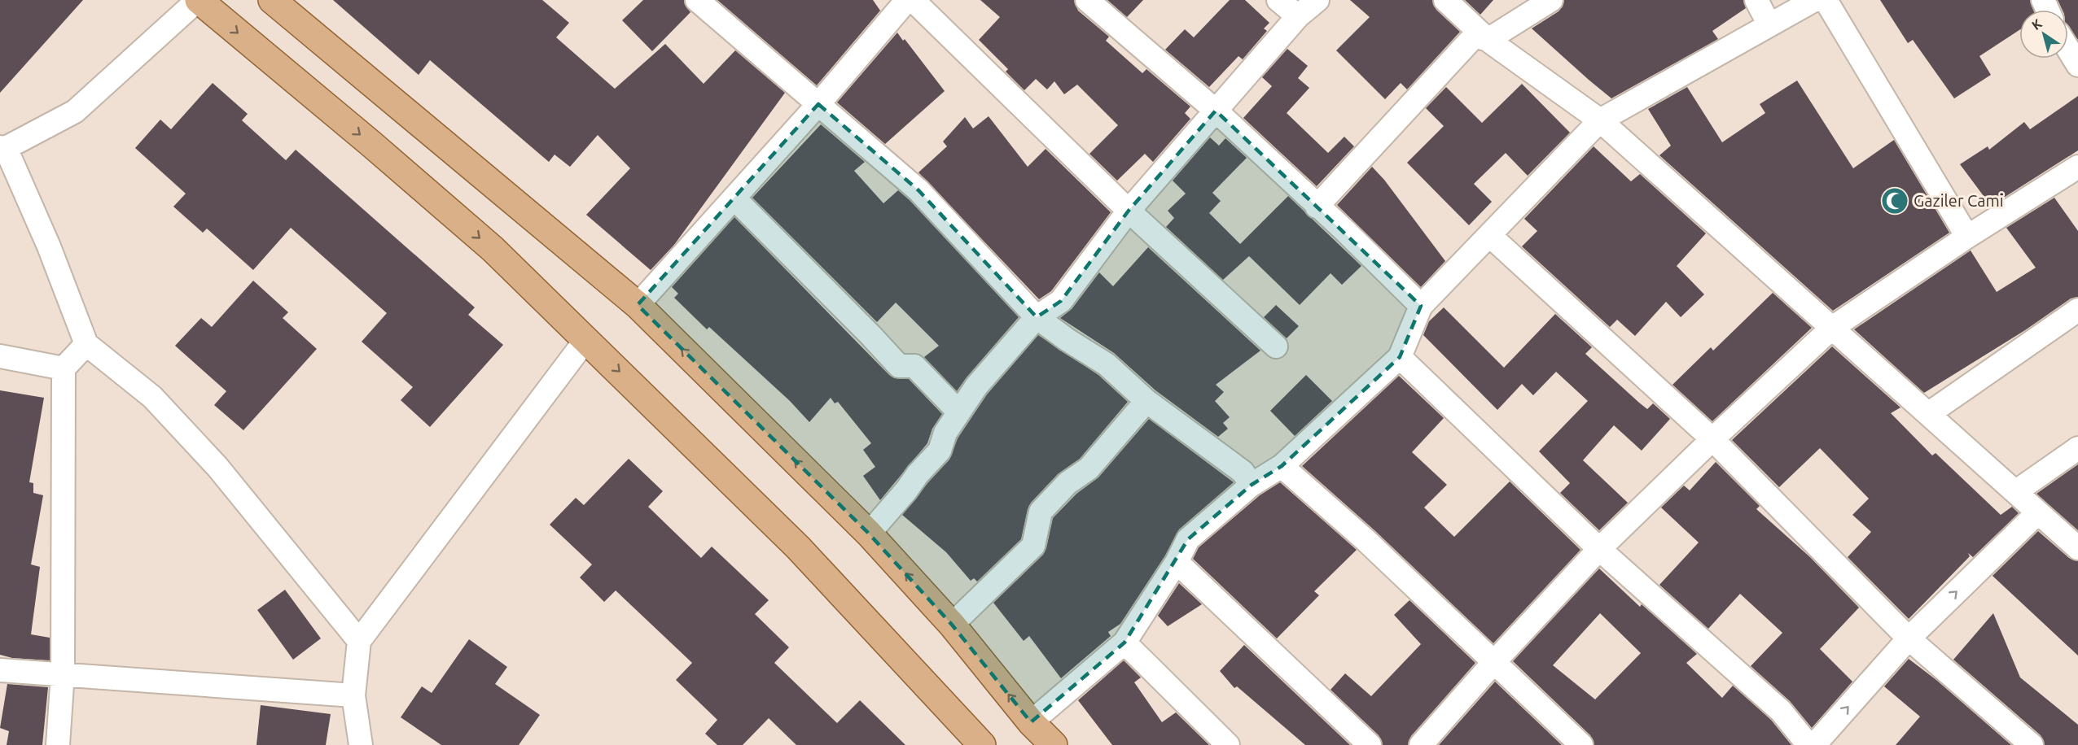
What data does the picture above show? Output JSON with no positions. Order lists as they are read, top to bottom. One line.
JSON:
{"places":{"mosque":["Gaziler Cami"]},"north":"top left"}
